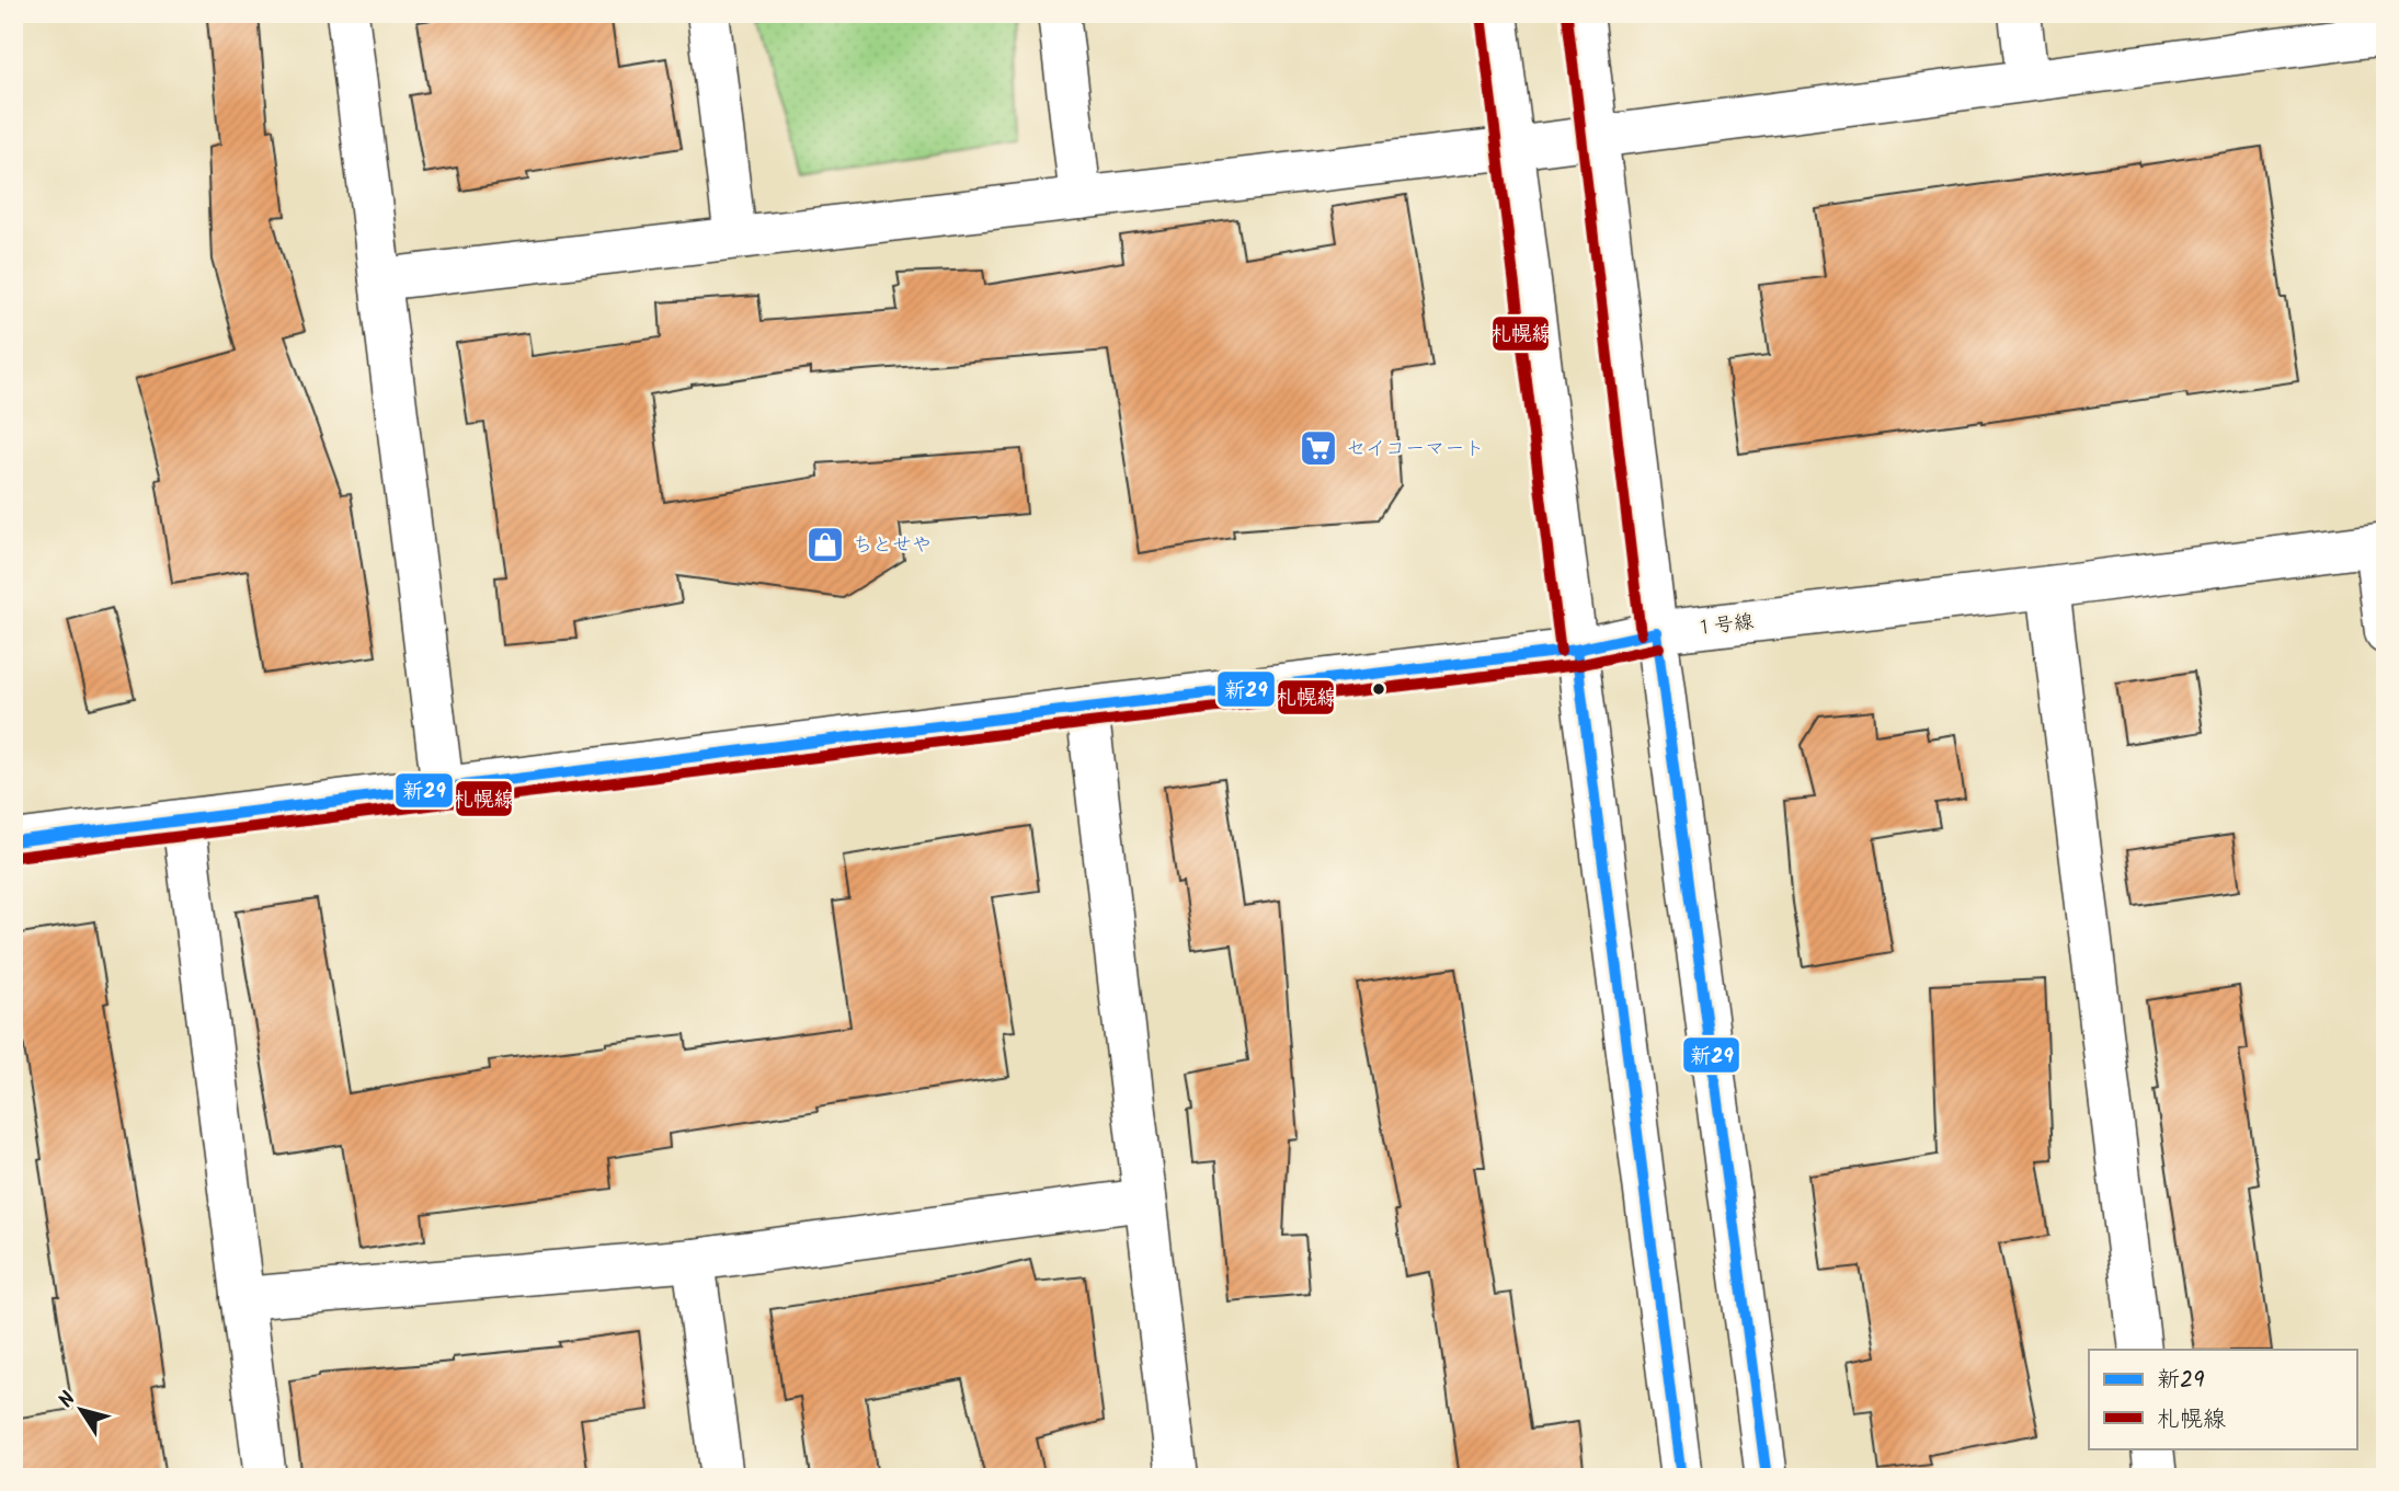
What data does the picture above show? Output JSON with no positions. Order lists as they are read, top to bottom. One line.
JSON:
{"streets":{"street":["１号線"]},"places":{"supermarket":["セイコーマート"],"shop":["ちとせや"]},"lines":["transit line 札幌線","transit line 新29"],"legend":["新29","札幌線"],"north":"top left"}
